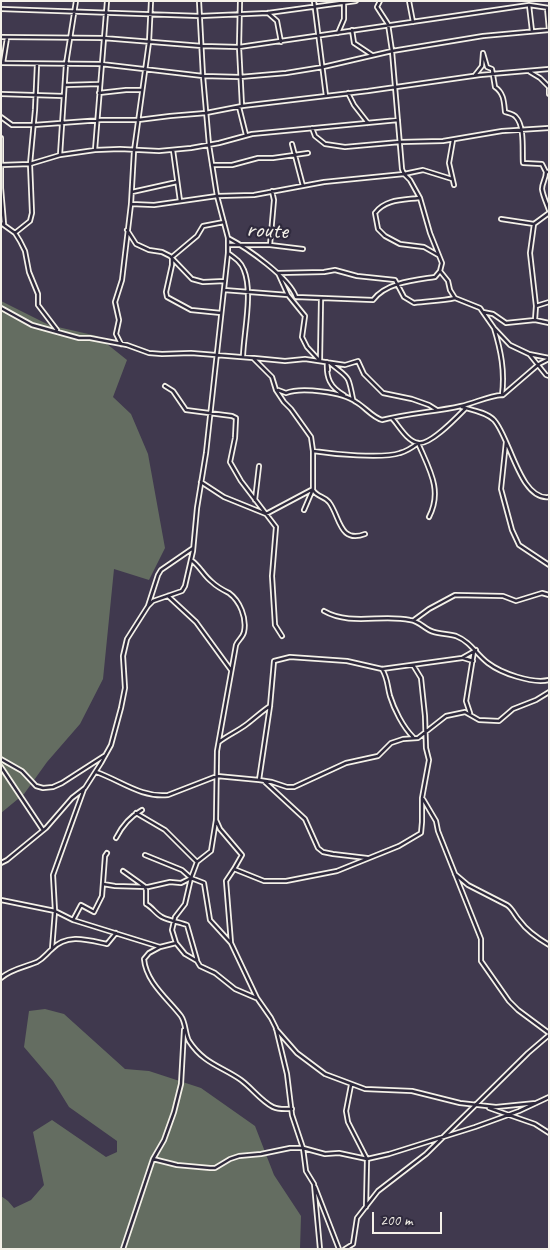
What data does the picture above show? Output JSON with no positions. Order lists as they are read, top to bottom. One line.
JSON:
{"streets":{"street":["route"]},"scale_bar":"200 m"}
